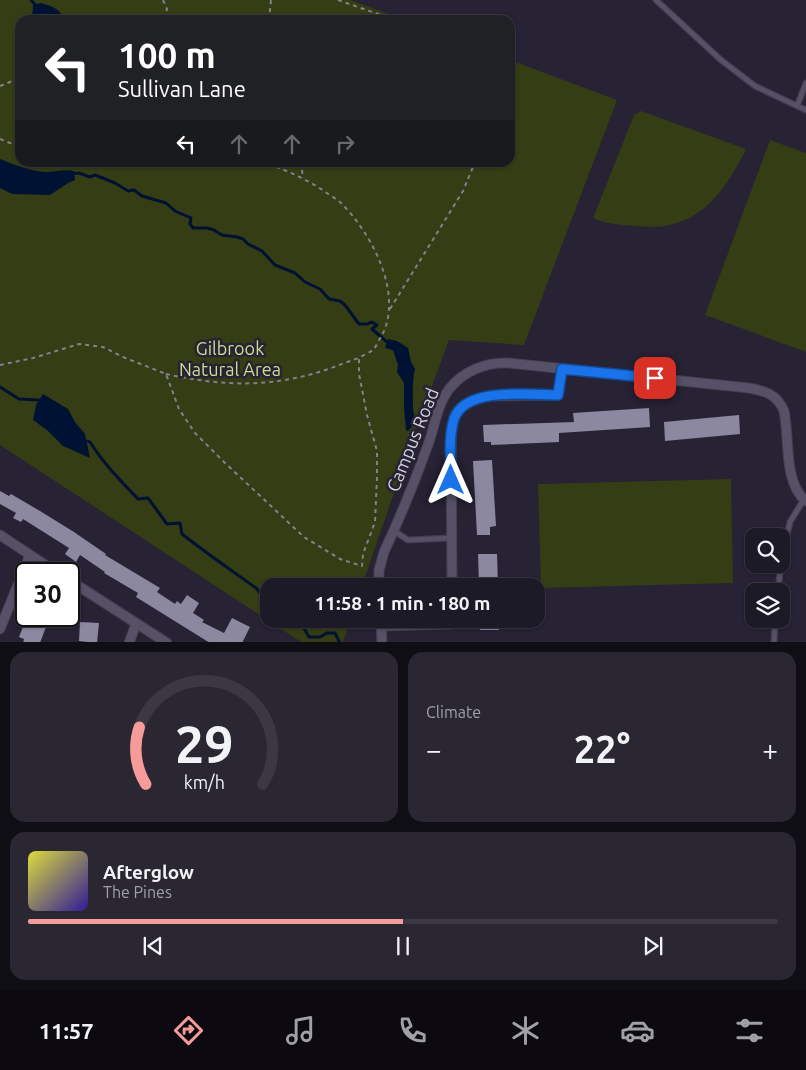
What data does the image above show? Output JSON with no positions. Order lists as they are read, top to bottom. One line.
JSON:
{"streets":{"street":["Campus Road"]},"parks":["Gilbrook Natural Area"],"page":{"turn":["100 m","Sullivan Lane"],"limit":"30","trip":"11:58 · 1 min · 180 m","tile":"Climate","heat":["−","22°","+"],"song":["Afterglow","The Pines"],"tabs":"11:57","gauge":["29","km/h"]}}
